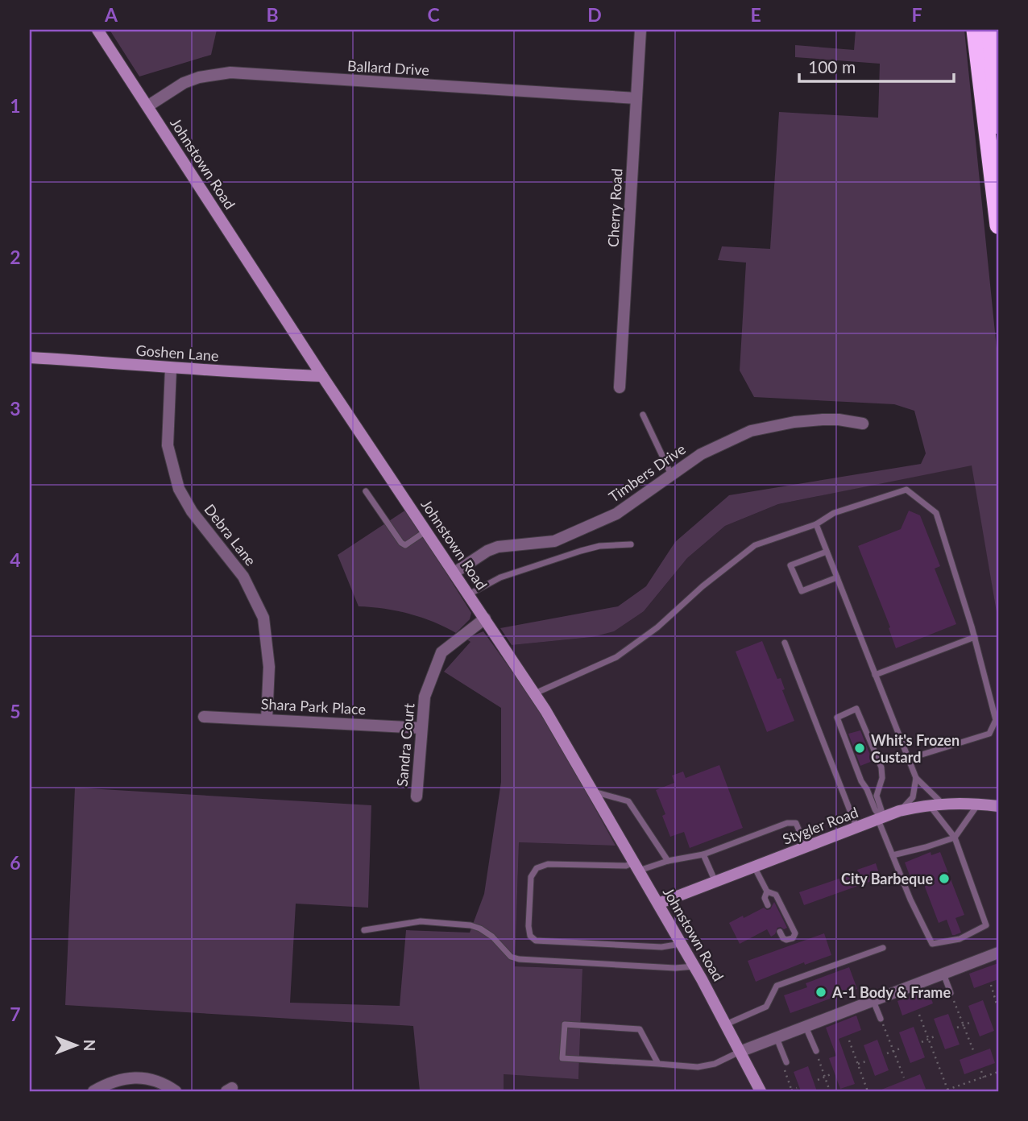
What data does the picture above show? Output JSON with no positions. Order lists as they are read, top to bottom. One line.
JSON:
{"streets":{"main road":["Johnstown Road","Goshen Lane","Stygler Road"],"street":["Ballard Drive","Cherry Road","Timbers Drive","Debra Lane","Shara Park Place","Sandra Court"]},"crossings":[["Ballard Drive","Johnstown Road"],["Ballard Drive","Cherry Road"],["Johnstown Road","Goshen Lane"],["Johnstown Road","Timbers Drive"],["Johnstown Road","Sandra Court"],["Johnstown Road","Stygler Road"],["Goshen Lane","Debra Lane"],["Debra Lane","Shara Park Place"],["Shara Park Place","Sandra Court"]],"places":["Whit's Frozen Custard","City Barbeque","A-1 Body & Frame"],"scale_bar":"100 m","north":"right","grid":{"columns":["A","B","C","D","E","F"],"rows":["1","2","3","4","5","6","7"]}}
